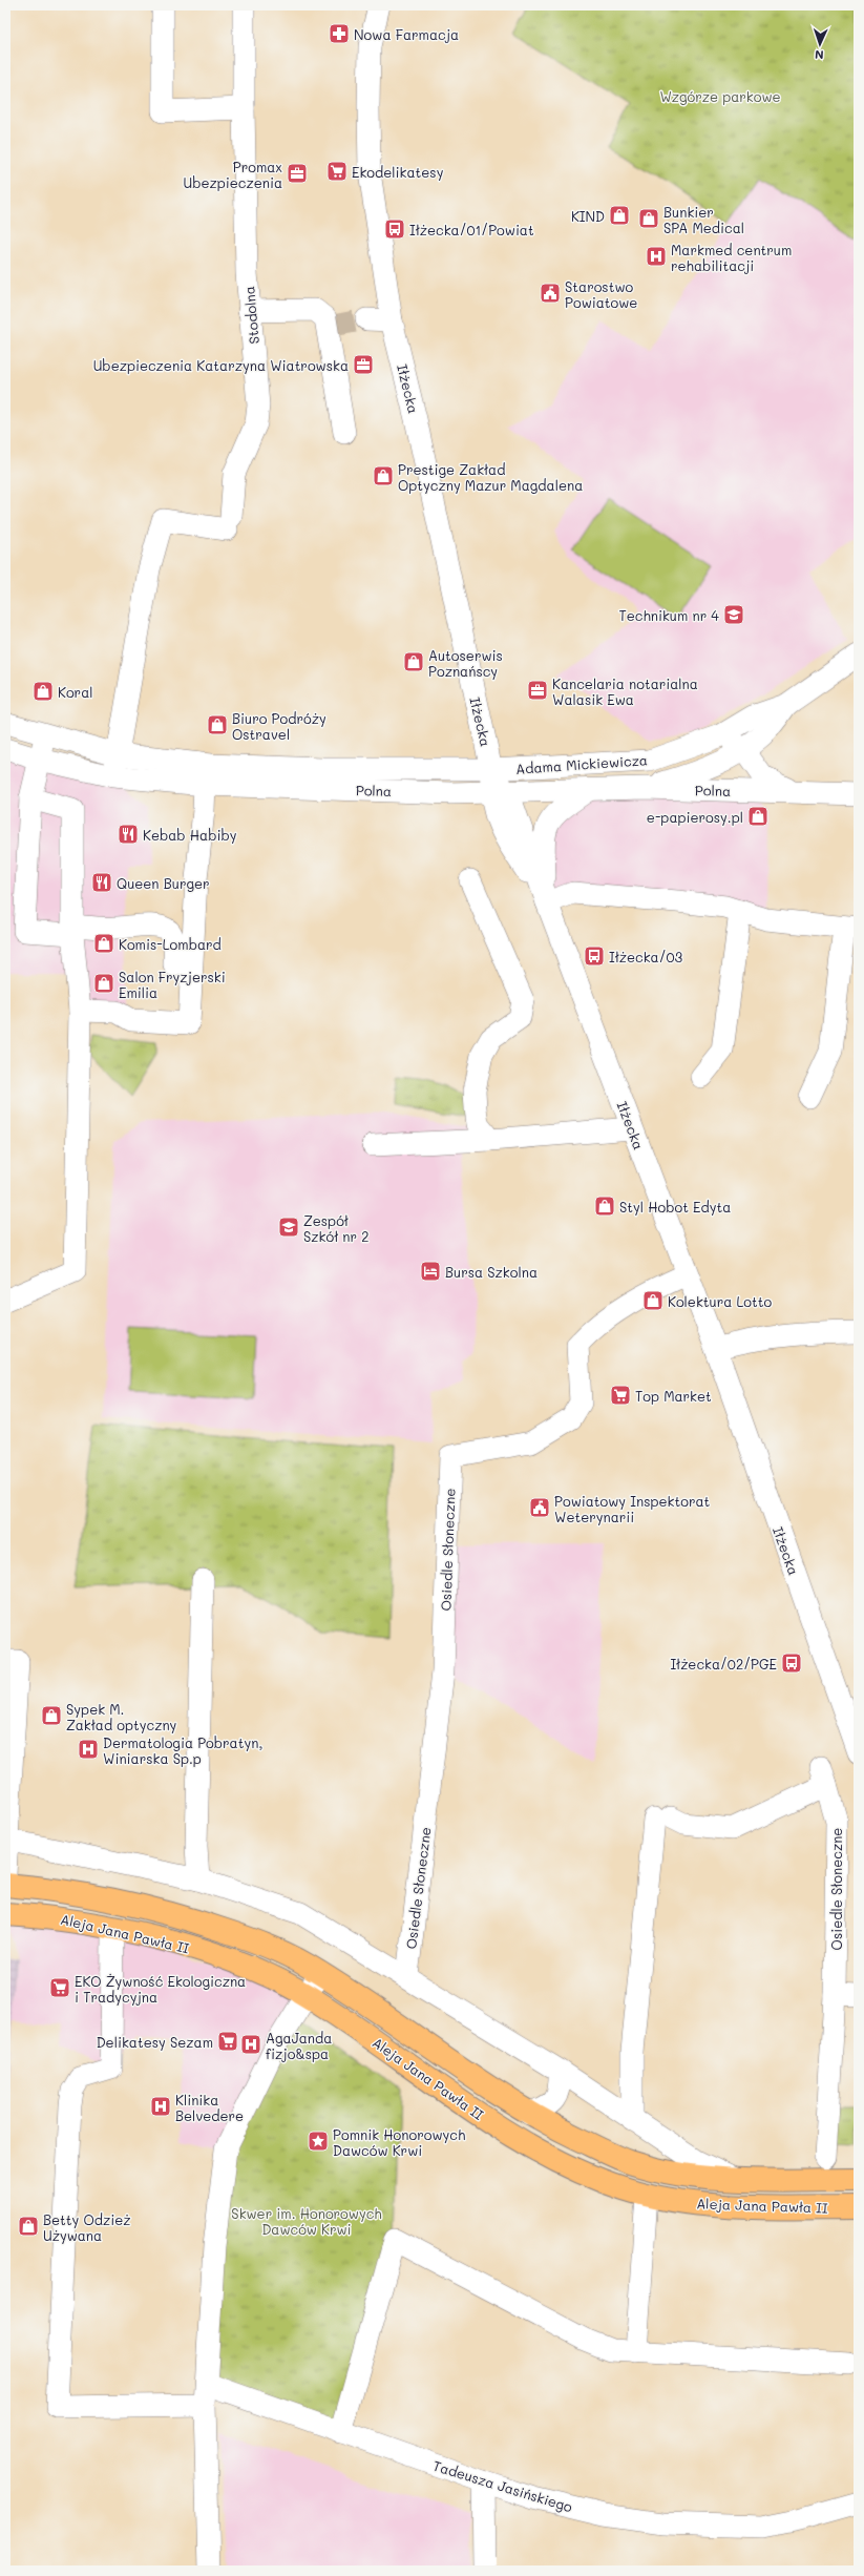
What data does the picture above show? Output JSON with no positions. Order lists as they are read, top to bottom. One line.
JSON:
{"streets":{"main road":["Aleja Jana Pawła II"],"street":["Stodolna","Iłżecka","Adama Mickiewicza","Polna","Osiedle Słoneczne","Tadeusza Jasińskiego"]},"crossings":[["Stodolna","Polna"],["Iłżecka","Adama Mickiewicza"],["Iłżecka","Polna"],["Iłżecka","Osiedle Słoneczne"],["Adama Mickiewicza","Polna"]],"parks":["Wzgórze parkowe","Skwer im. Honorowych Dawców Krwi"],"places":{"pharmacy":["Nowa Farmacja"],"supermarket":["Ekodelikatesy","Top Market","EKO Żywność Ekologiczna i Tradycyjna","Delikatesy Sezam"],"office":["Promax Ubezpieczenia","Ubezpieczenia Katarzyna Wiatrowska","Kancelaria notarialna Walasik Ewa"],"shop":["KIND","Bunkier SPA Medical","Prestige Zakład Optyczny Mazur Magdalena","Autoserwis Poznańscy","Koral","Biuro Podróży Ostravel","e-papierosy.pl","Komis-Lombard","Salon Fryzjerski Emilia","Styl Hobot Edyta","Kolektura Lotto","Sypek M. Zakład optyczny","Betty Odzież Używana"],"bus stop":["Iłżecka/01/Powiat","Iłżecka/03","Iłżecka/02/PGE"],"hospital":["Markmed centrum rehabilitacji","Dermatologia Pobratyn, Winiarska Sp.p","AgaJanda fizjo&spa","Klinika Belvedere"],"public building":["Starostwo Powiatowe","Powiatowy Inspektorat Weterynarii"],"school or university":["Technikum nr 4","Zespół Szkół nr 2"],"restaurant":["Kebab Habiby","Queen Burger"],"hotel":["Bursa Szkolna"],"place":["Pomnik Honorowych Dawców Krwi"]},"north":"bottom"}
